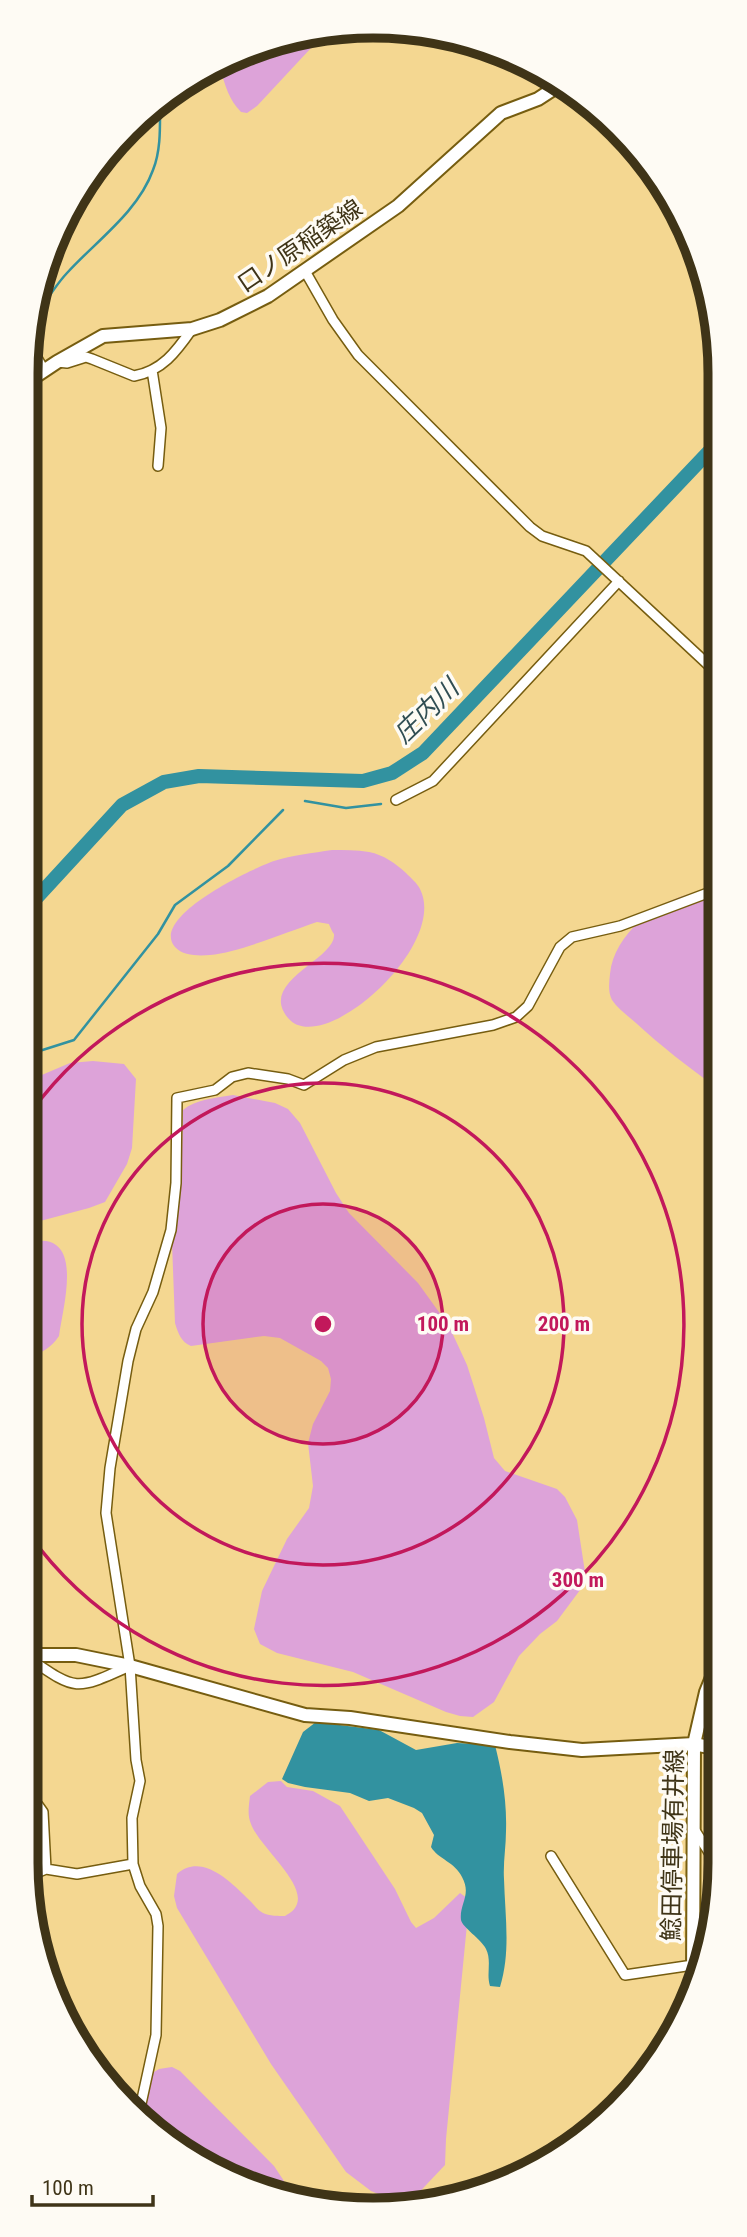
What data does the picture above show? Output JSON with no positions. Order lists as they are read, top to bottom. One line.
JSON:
{"streets":{"main road":["口ノ原稲築線","鯰田停車場有井線"]},"water":["庄内川"],"scale_bar":"100 m","rings":["100 m","200 m","300 m"]}
